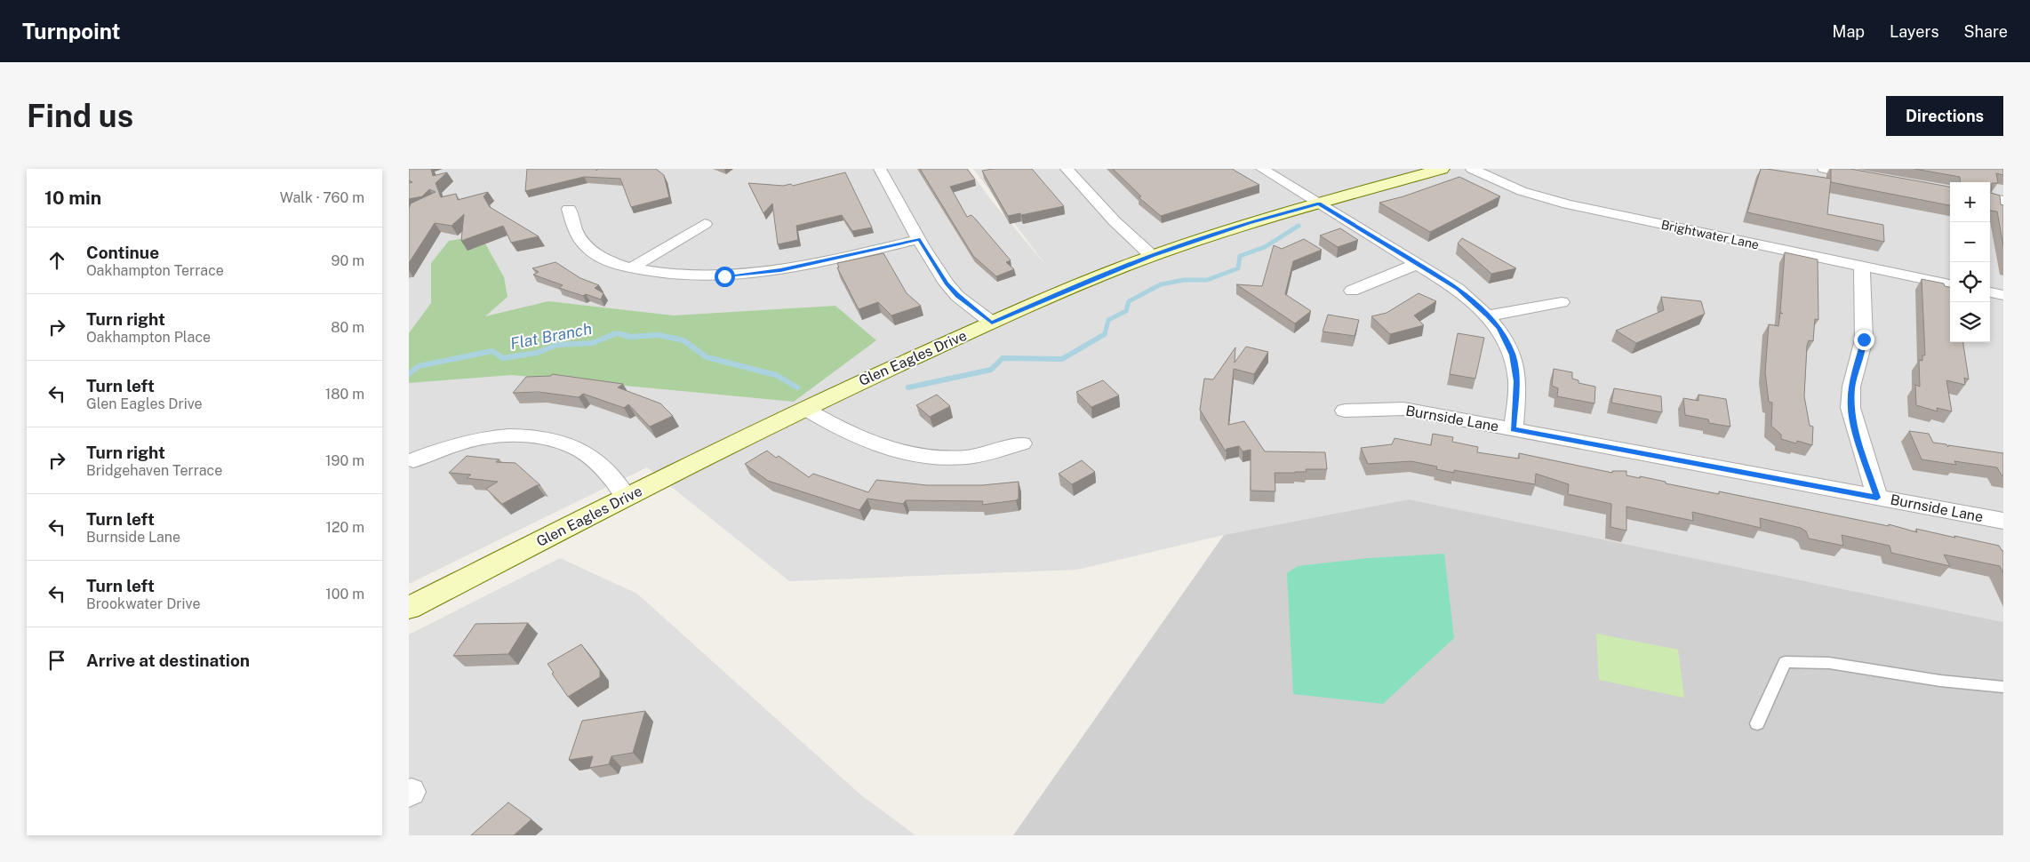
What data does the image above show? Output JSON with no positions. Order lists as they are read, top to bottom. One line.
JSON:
{"streets":{"street":["Brightwater Lane","Glen Eagles Drive","Burnside Lane"]},"water":["Flat Branch"],"page":{"header":"Turnpoint","nav":["Map","Layers","Share"],"buttons":"Directions","title":"Find us","heading":["10 min","Walk · 760 m"],"map_buttons":["+","−"],"list":[["Continue","Oakhampton Terrace","90 m"],["Turn right","Oakhampton Place","80 m"],["Turn left","Glen Eagles Drive","180 m"],["Turn right","Bridgehaven Terrace","190 m"],["Turn left","Burnside Lane","120 m"],["Turn left","Brookwater Drive","100 m"],"Arrive at destination"]}}
